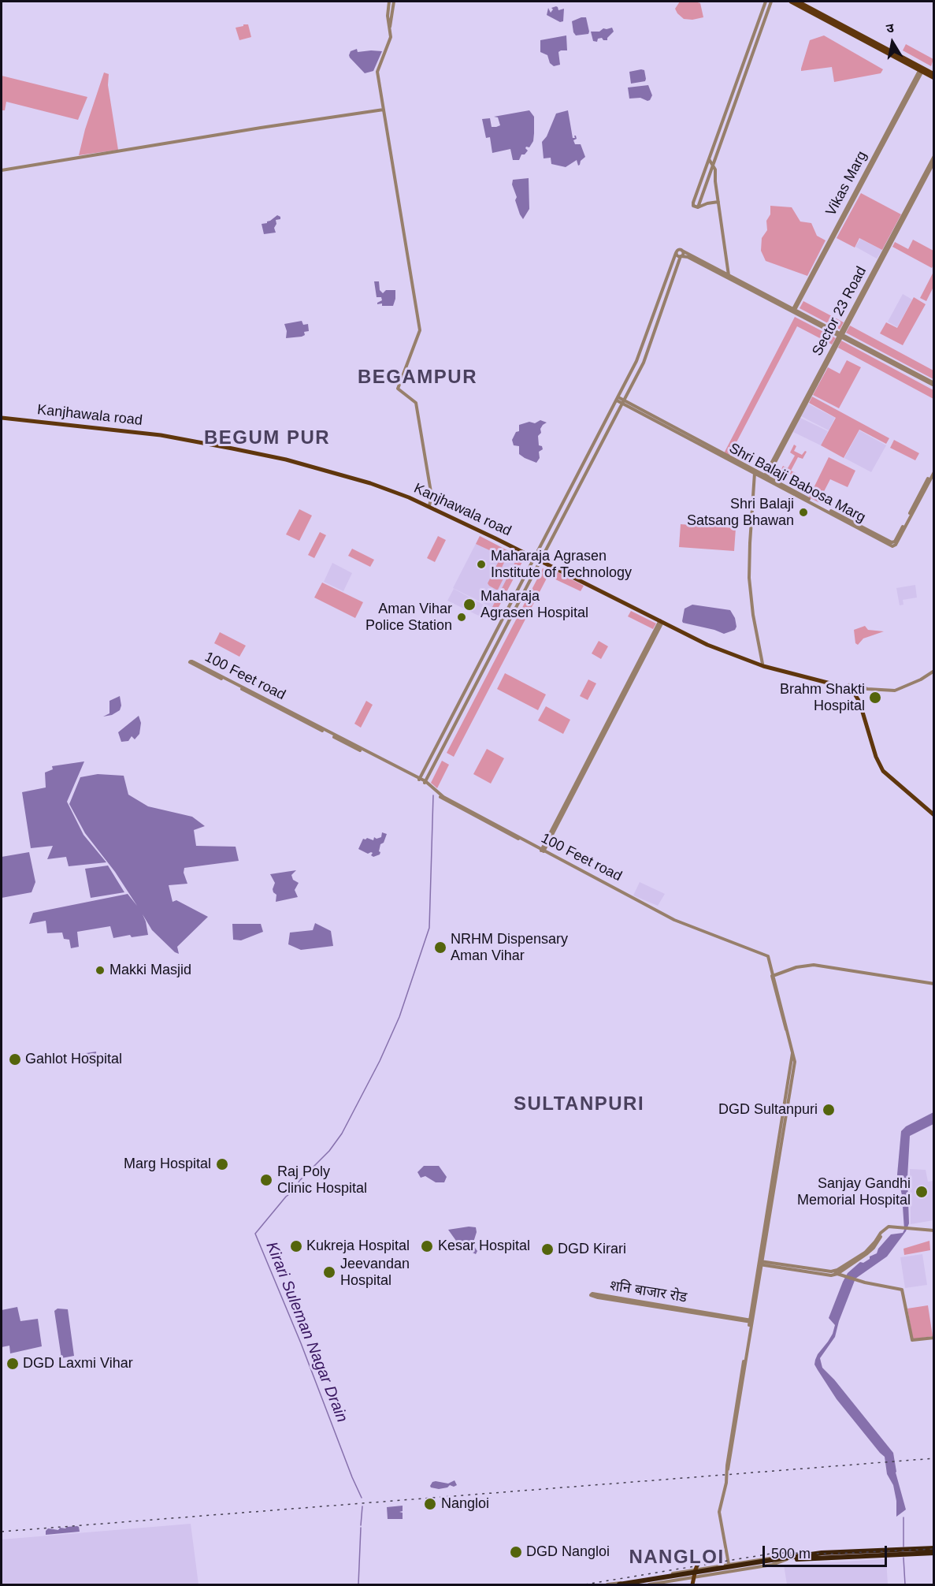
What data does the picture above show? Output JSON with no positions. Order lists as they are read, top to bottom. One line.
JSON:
{"streets":{"main road":["Kanjhawala road"],"street":["Vikas Marg","Sector 23 Road","Shri Balaji Babosa Marg","100 Feet road","शनि बाजार रोड"]},"crossings":[["Sector 23 Road","Shri Balaji Babosa Marg"]],"districts":["BEGAMPUR","BEGUM PUR","SULTANPURI","NANGLOI"],"water":["Kirari Suleman Nagar Drain"],"places":["Shri Balaji Satsang Bhawan","Maharaja Agrasen Institute of Technology","Maharaja Agrasen Hospital","Aman Vihar Police Station","Brahm Shakti Hospital","NRHM Dispensary Aman Vihar","Makki Masjid","Gahlot Hospital","DGD Sultanpuri","Marg Hospital","Raj Poly Clinic Hospital","Sanjay Gandhi Memorial Hospital","Kukreja Hospital","Kesar Hospital","DGD Kirari","Jeevandan Hospital","DGD Laxmi Vihar","Nangloi","DGD Nangloi"],"scale_bar":"500 m","north":"top"}
